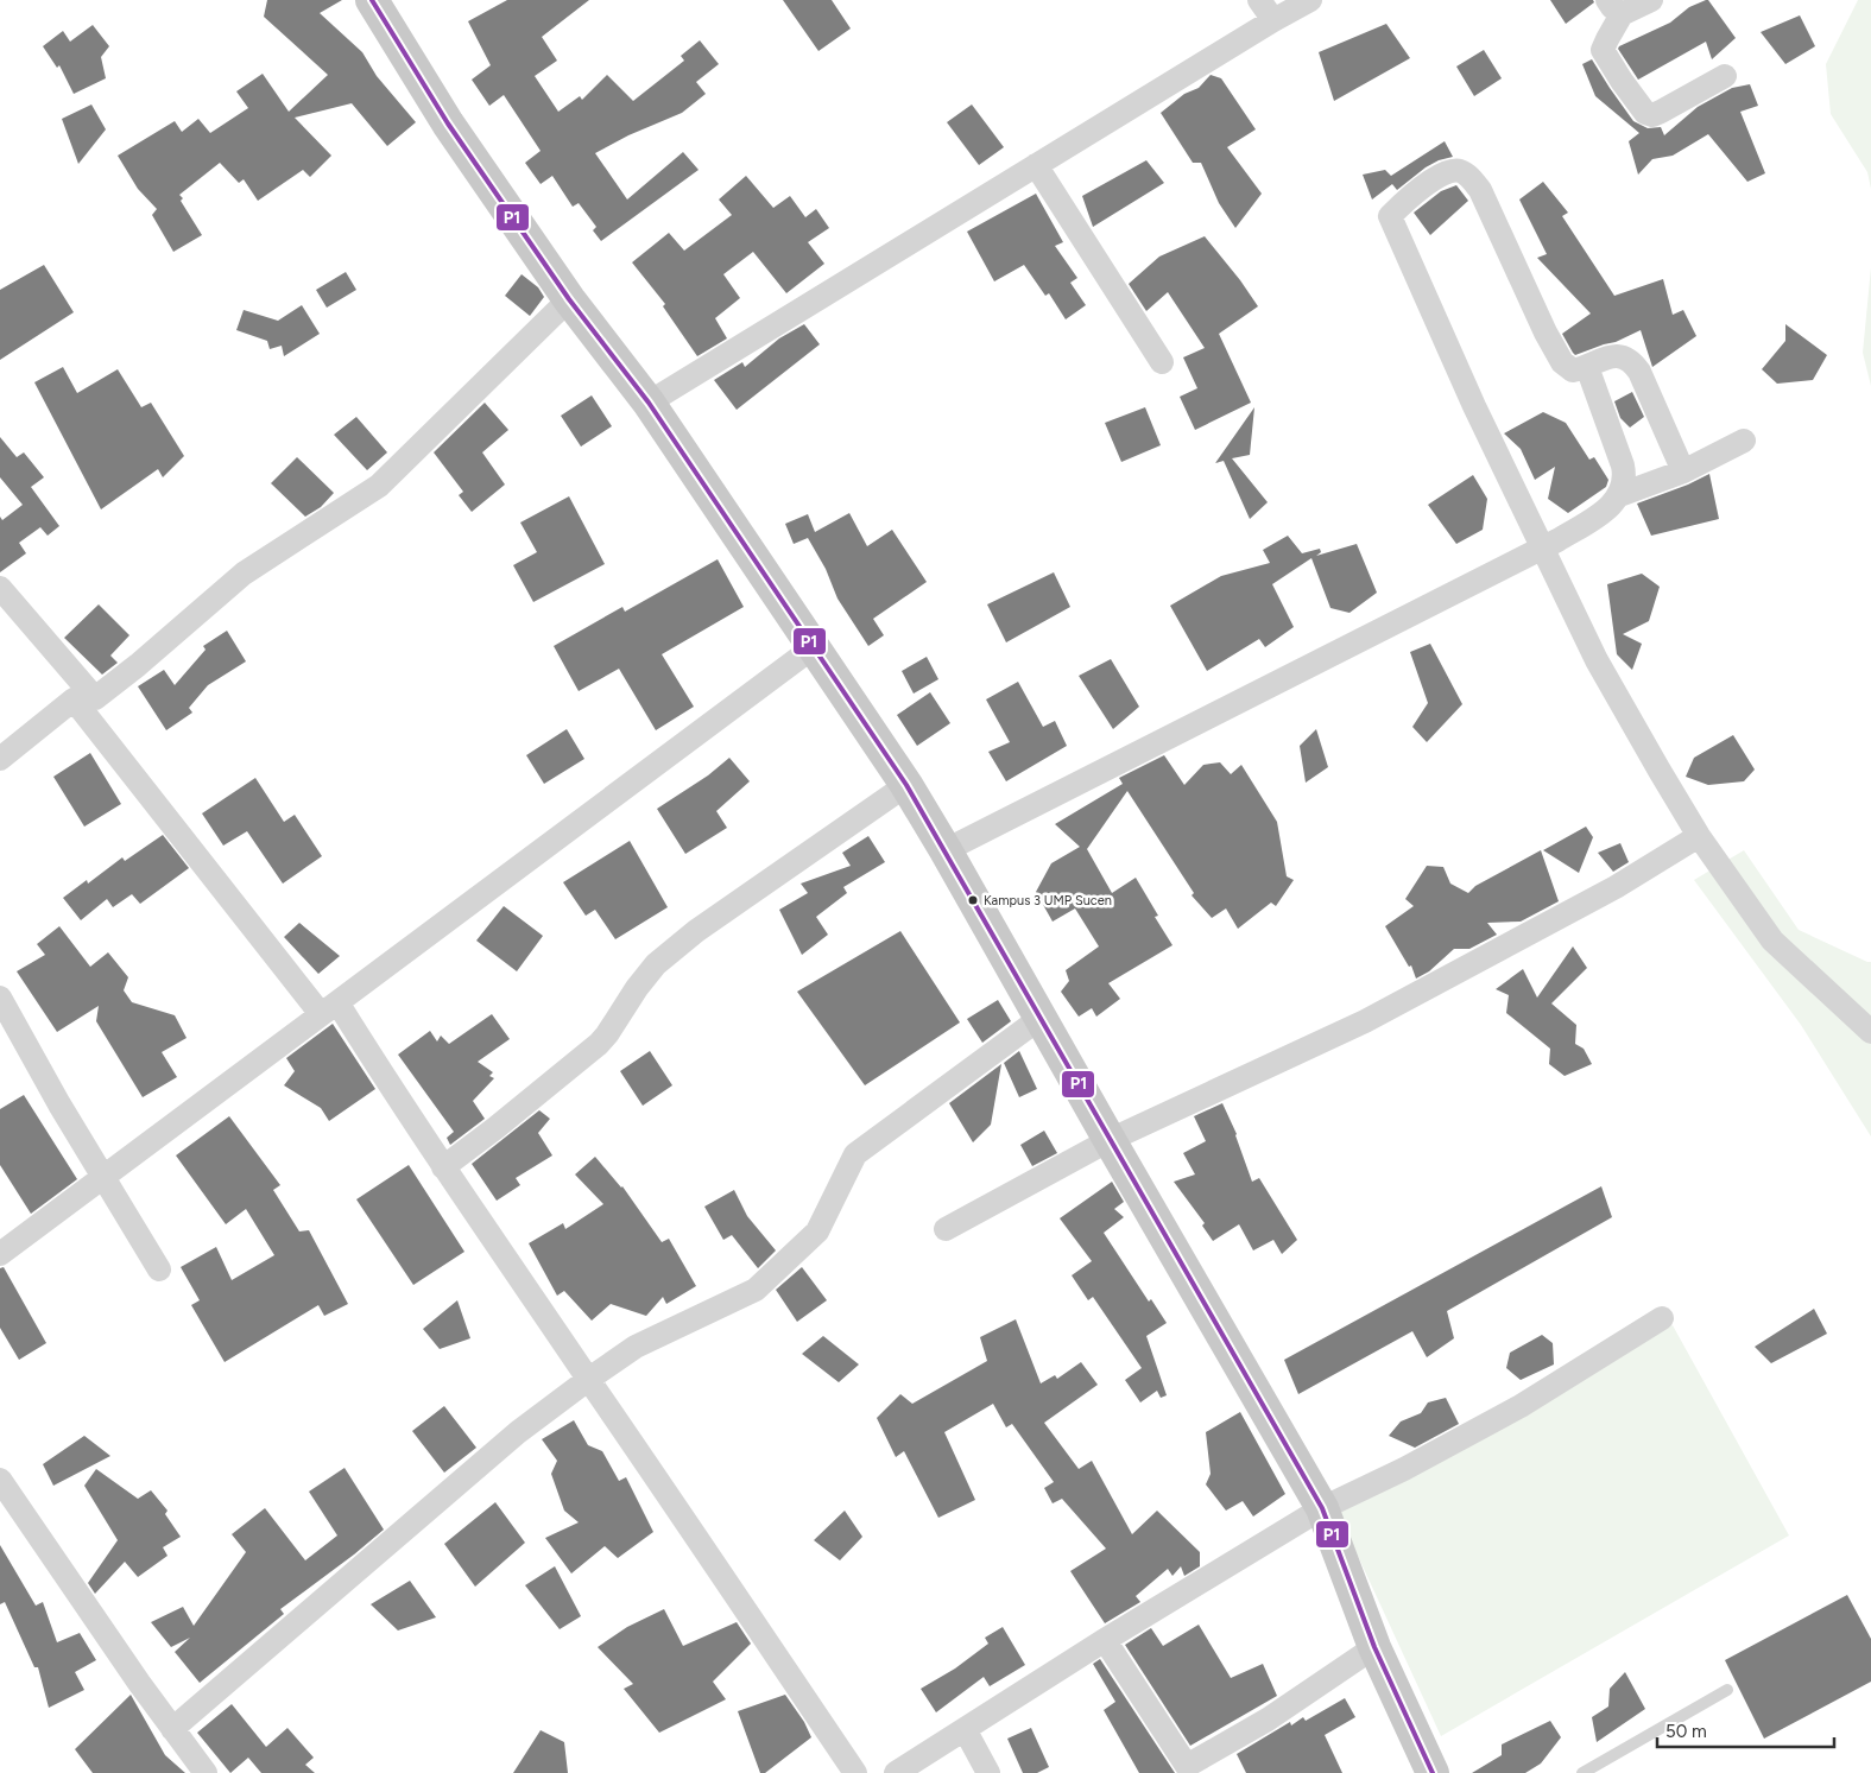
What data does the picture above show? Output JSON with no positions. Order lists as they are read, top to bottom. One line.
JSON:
{"places":["Kampus 3 UMP Sucen"],"lines":["transit line P1"],"scale_bar":"50 m"}
